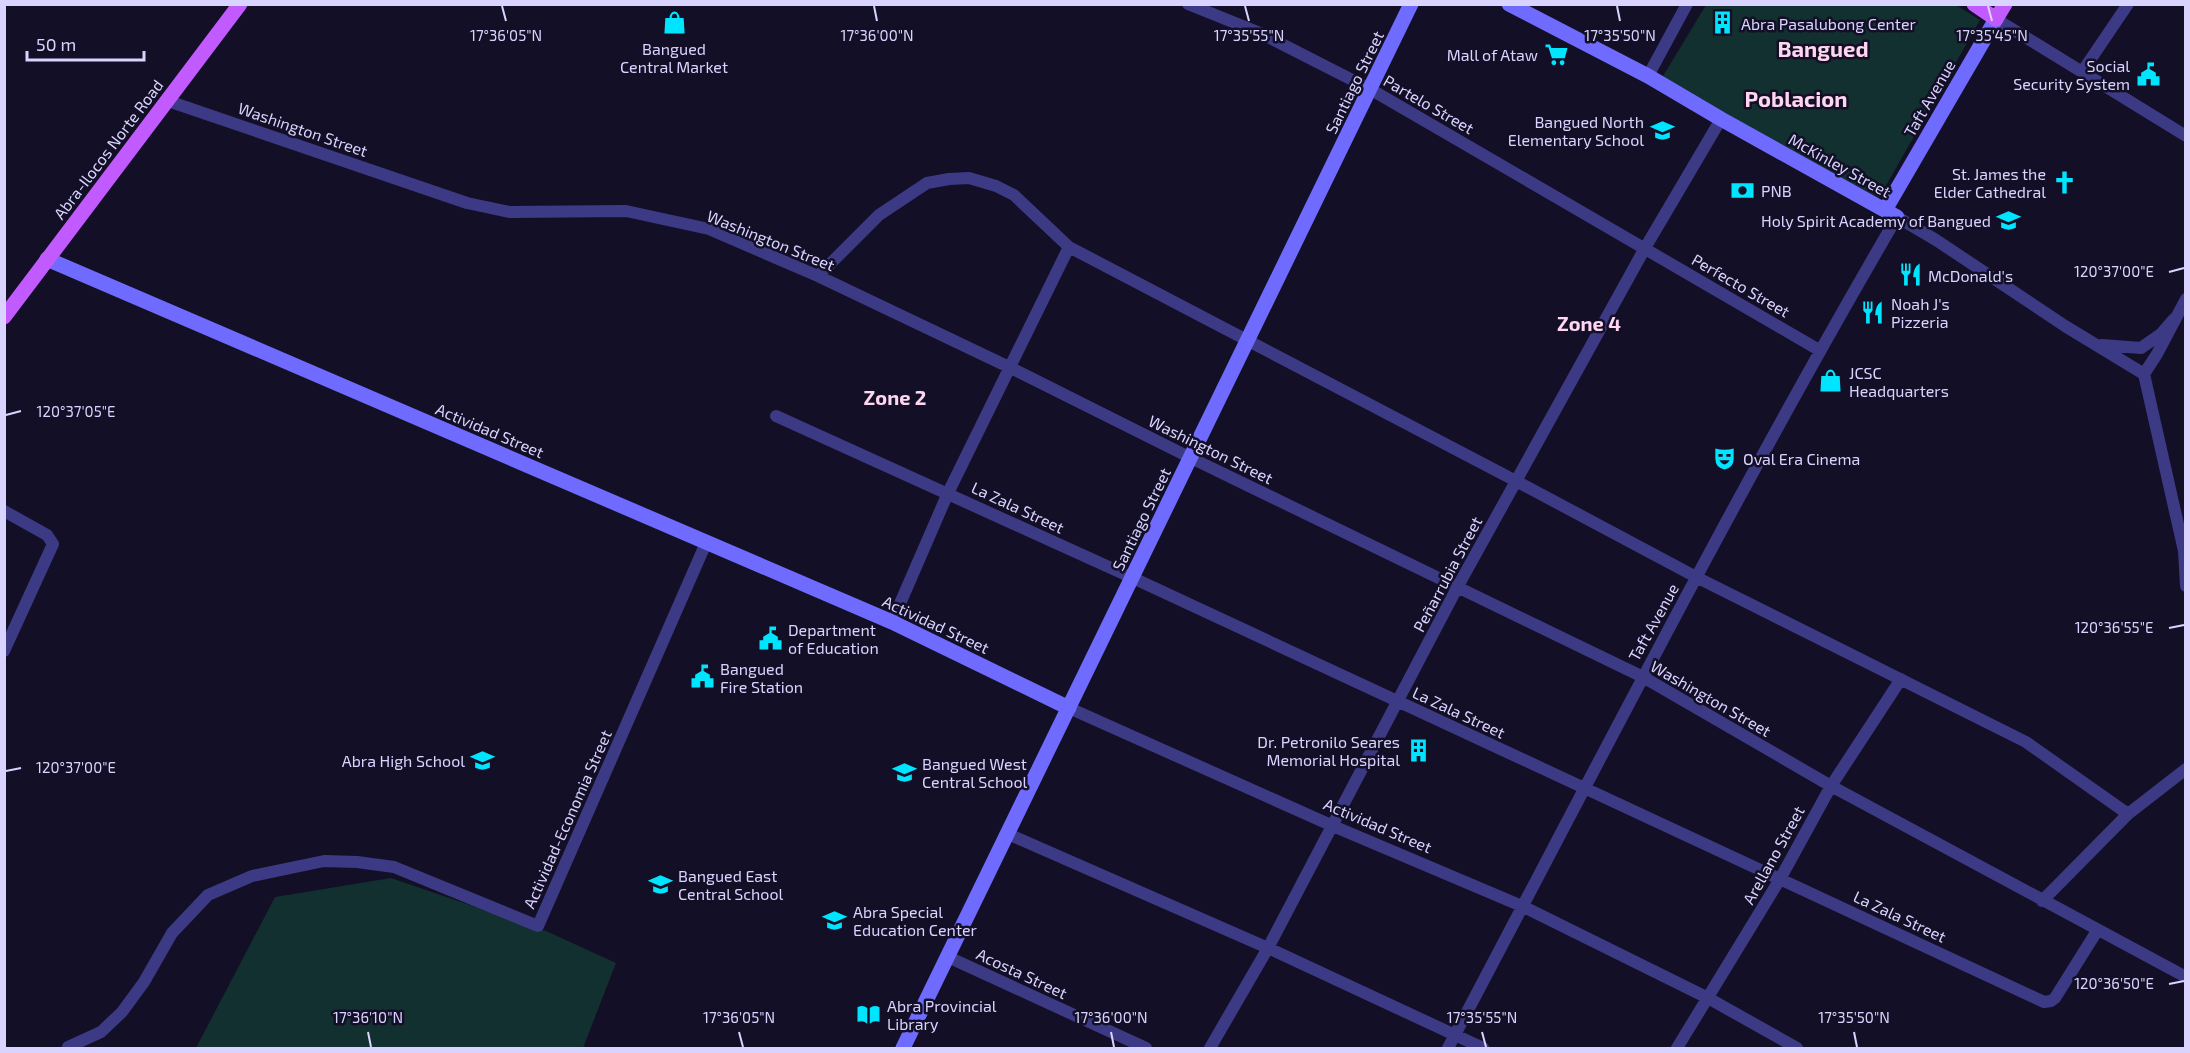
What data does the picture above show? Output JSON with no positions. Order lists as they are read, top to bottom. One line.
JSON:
{"streets":{"main road":["Taft Avenue","Abra-Ilocos Norte Road"],"street":["Santiago Street","Partelo Street","Washington Street","McKinley Street","Perfecto Street","Actividad Street","La Zala Street","Peñarrubia Street","Actividad-Economia Street","Arellano Street","Acosta Street"]},"crossings":[["Santiago Street","Partelo Street"],["Santiago Street","Washington Street"],["Santiago Street","Actividad Street"],["Santiago Street","La Zala Street"],["Santiago Street","Acosta Street"],["Taft Avenue","Washington Street"],["Taft Avenue","McKinley Street"],["Taft Avenue","Perfecto Street"],["Taft Avenue","Actividad Street"],["Taft Avenue","La Zala Street"],["Partelo Street","Perfecto Street"],["Partelo Street","Peñarrubia Street"],["Washington Street","Abra-Ilocos Norte Road"],["Washington Street","La Zala Street"],["Washington Street","Peñarrubia Street"],["Washington Street","Arellano Street"],["Abra-Ilocos Norte Road","Actividad Street"],["McKinley Street","Peñarrubia Street"],["Perfecto Street","Peñarrubia Street"],["Actividad Street","Peñarrubia Street"],["Actividad Street","Actividad-Economia Street"],["Actividad Street","Arellano Street"],["La Zala Street","Peñarrubia Street"],["La Zala Street","Arellano Street"]],"districts":["Bangued","Poblacion","Zone 4","Zone 2"],"places":{"shop":["Bangued Central Market","JCSC Headquarters"],"building":["Abra Pasalubong Center","Dr. Petronilo Seares Memorial Hospital"],"supermarket":["Mall of Ataw"],"public building":["Social Security System","Department of Education","Bangued Fire Station"],"school or university":["Bangued North Elementary School","Holy Spirit Academy of Bangued","Abra High School","Bangued West Central School","Bangued East Central School","Abra Special Education Center"],"church":["St. James the Elder Cathedral"],"bank":["PNB"],"restaurant":["McDonald's","Noah J's Pizzeria"],"theatre":["Oval Era Cinema"],"library":["Abra Provincial Library"]},"scale_bar":"50 m","coordinates":["17°36'05\"N","17°36'00\"N","17°35'55\"N","17°35'50\"N","17°35'45\"N","120°37'00\"E","120°37'05\"E","120°36'55\"E","120°36'50\"E","17°36'10\"N"]}
